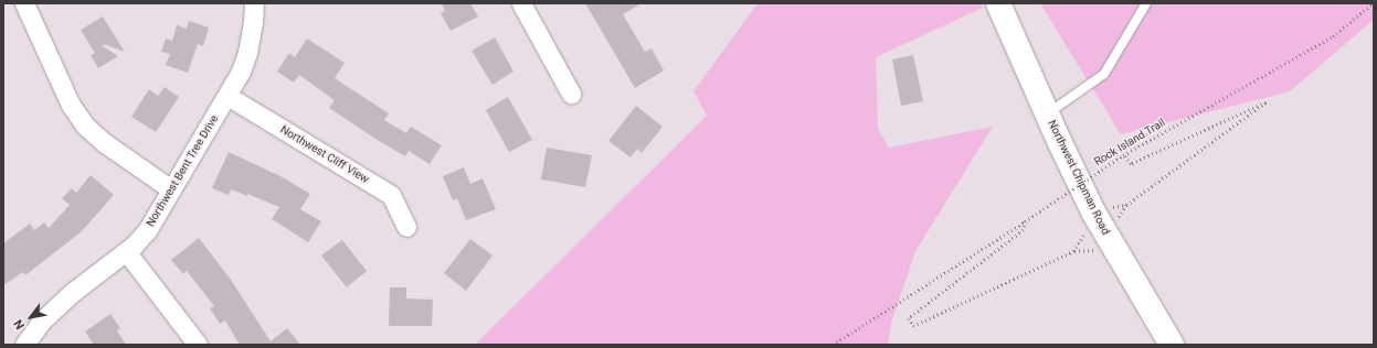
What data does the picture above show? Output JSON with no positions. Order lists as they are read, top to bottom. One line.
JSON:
{"streets":{"main road":["Northwest Chipman Road"],"street":["Northwest Cliff View","Northwest Bent Tree Drive"],"path":["Rock Island Trail"]},"crossings":[["Northwest Cliff View","Northwest Bent Tree Drive"]],"north":"bottom left"}
